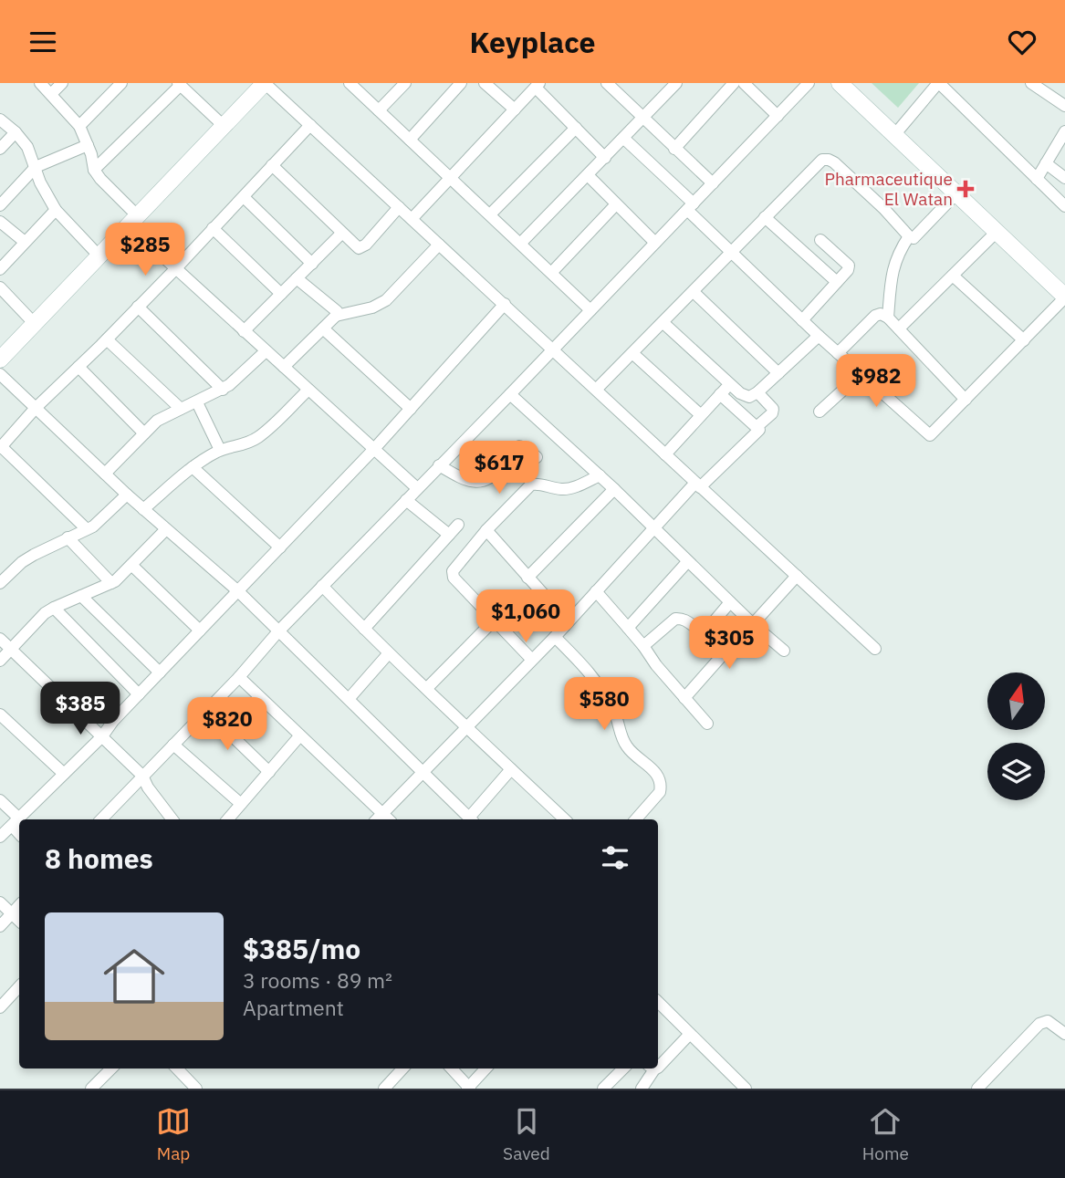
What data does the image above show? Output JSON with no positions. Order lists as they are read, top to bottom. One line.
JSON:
{"places":{"health":["Pharmaceutique El Watan"]},"north":"top","page":{"header":"Keyplace","price":["$285","$982","$617","$1,060","$305","$580","$385","$820"],"heading":"8 homes","list":[{"name":"$385/mo","note":"3 rooms · 89 m² · Apartment"}],"tabs":["Map","Saved","Home"]}}
